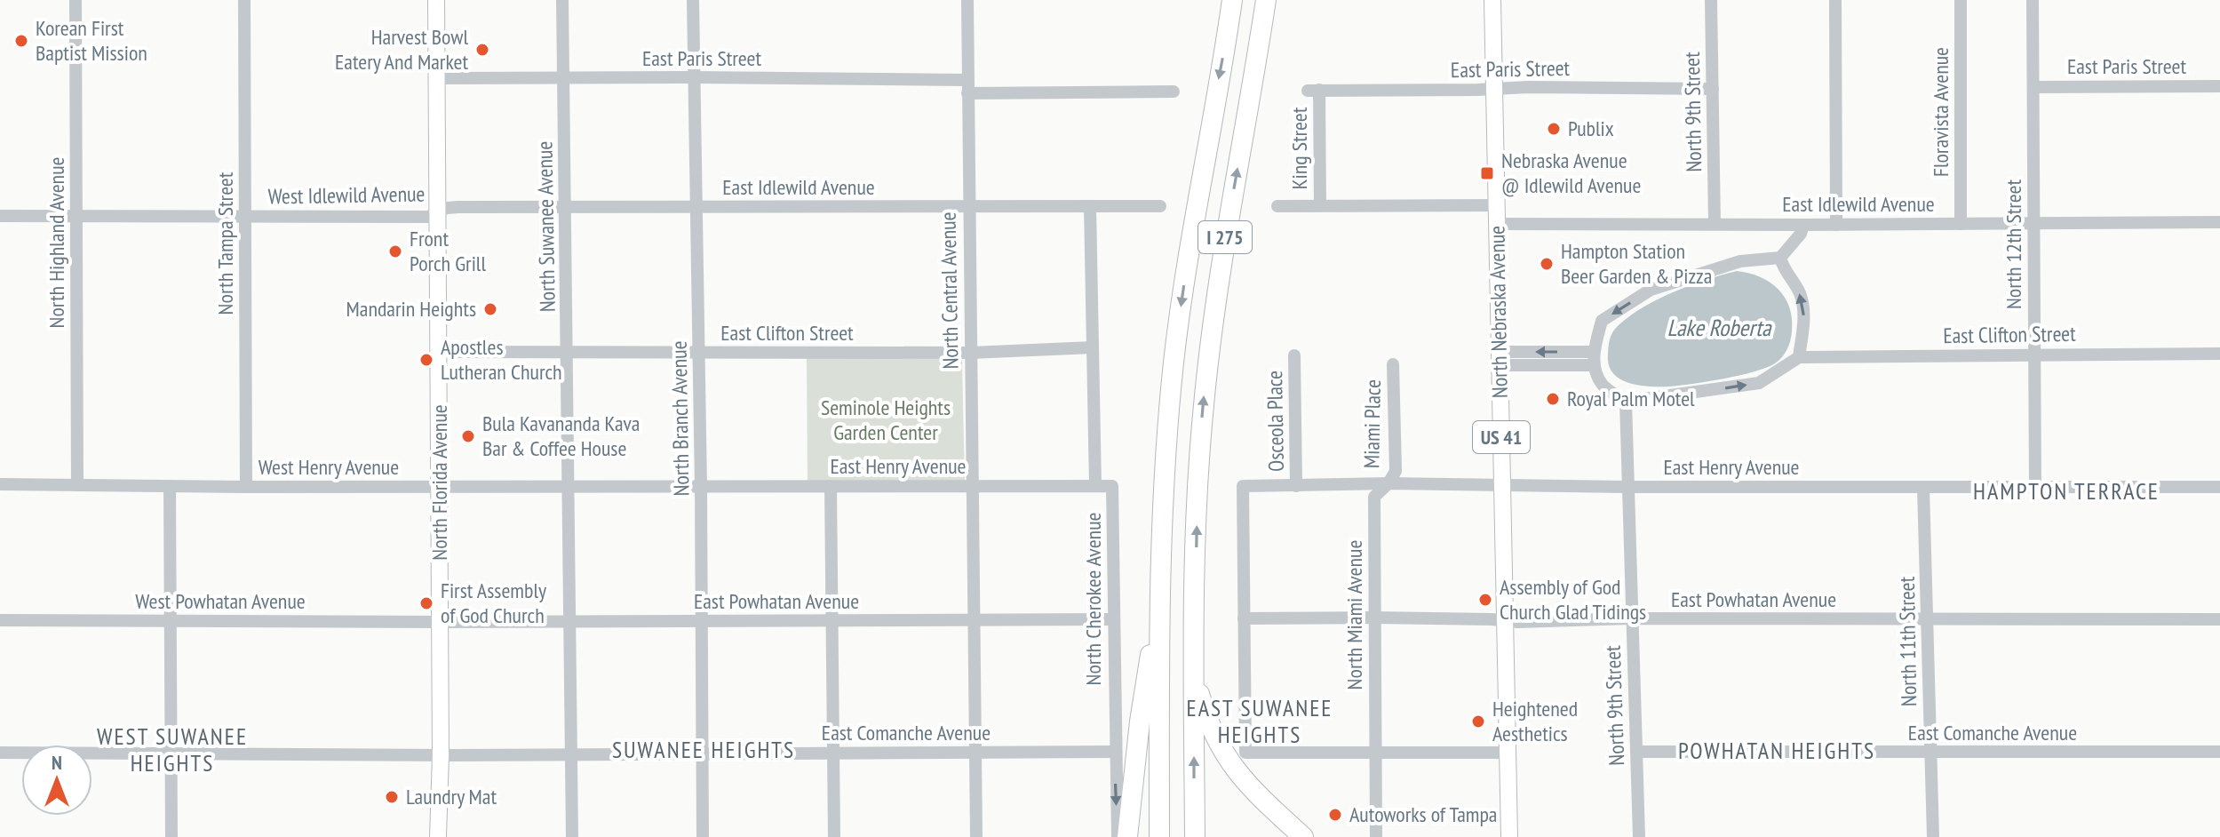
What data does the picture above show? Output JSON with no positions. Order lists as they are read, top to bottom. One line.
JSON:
{"streets":{"highway":["I 275"],"main road":["North Nebraska Avenue","US 41","North Florida Avenue"],"street":["East Paris Street","North 9th Street","Floravista Avenue","King Street","East Idlewild Avenue","West Idlewild Avenue","North Suwanee Avenue","North Highland Avenue","North Tampa Street","North 12th Street","North Central Avenue","East Clifton Street","North Branch Avenue","Osceola Place","Miami Place","East Henry Avenue","West Henry Avenue","North Cherokee Avenue","East Powhatan Avenue","West Powhatan Avenue","North Miami Avenue","North 11th Street","East Comanche Avenue"]},"crossings":[["East Paris Street","North 9th Street"],["East Paris Street","King Street"],["East Paris Street","North Suwanee Avenue"],["East Paris Street","North 12th Street"],["East Paris Street","North Central Avenue"],["East Paris Street","North Nebraska Avenue"],["East Paris Street","North Branch Avenue"],["East Paris Street","North Florida Avenue"],["North 9th Street","East Idlewild Avenue"],["North 9th Street","East Henry Avenue"],["North 9th Street","East Powhatan Avenue"],["North 9th Street","East Comanche Avenue"],["Floravista Avenue","East Idlewild Avenue"],["East Idlewild Avenue","West Idlewild Avenue"],["East Idlewild Avenue","North Suwanee Avenue"],["East Idlewild Avenue","North 12th Street"],["East Idlewild Avenue","North Central Avenue"],["East Idlewild Avenue","North Nebraska Avenue"],["East Idlewild Avenue","North Branch Avenue"],["East Idlewild Avenue","North Florida Avenue"],["East Idlewild Avenue","North Cherokee Avenue"],["West Idlewild Avenue","North Highland Avenue"],["West Idlewild Avenue","North Tampa Street"],["West Idlewild Avenue","North Florida Avenue"],["North Suwanee Avenue","East Clifton Street"],["North Suwanee Avenue","West Henry Avenue"],["North Suwanee Avenue","East Powhatan Avenue"],["North Suwanee Avenue","East Comanche Avenue"],["North Highland Avenue","West Henry Avenue"],["North Tampa Street","West Henry Avenue"],["North 12th Street","East Clifton Street"],["North 12th Street","East Henry Avenue"],["North Central Avenue","East Clifton Street"],["North Central Avenue","East Henry Avenue"],["North Central Avenue","East Powhatan Avenue"],["North Central Avenue","East Comanche Avenue"],["North Nebraska Avenue","East Henry Avenue"],["North Nebraska Avenue","East Powhatan Avenue"],["East Clifton Street","North Branch Avenue"],["East Clifton Street","North Florida Avenue"],["East Clifton Street","North Cherokee Avenue"],["North Branch Avenue","East Henry Avenue"],["North Branch Avenue","West Henry Avenue"],["North Branch Avenue","East Powhatan Avenue"],["North Branch Avenue","East Comanche Avenue"],["Osceola Place","East Henry Avenue"],["Miami Place","East Henry Avenue"],["Miami Place","North Miami Avenue"],["East Henry Avenue","West Henry Avenue"],["East Henry Avenue","North Cherokee Avenue"],["East Henry Avenue","East Powhatan Avenue"],["East Henry Avenue","North Miami Avenue"],["East Henry Avenue","North 11th Street"],["West Henry Avenue","North Florida Avenue"],["North Florida Avenue","East Powhatan Avenue"],["North Florida Avenue","West Powhatan Avenue"],["North Florida Avenue","East Comanche Avenue"],["North Cherokee Avenue","East Powhatan Avenue"],["North Cherokee Avenue","East Comanche Avenue"],["East Powhatan Avenue","West Powhatan Avenue"],["East Powhatan Avenue","North Miami Avenue"],["East Powhatan Avenue","North 11th Street"],["North 11th Street","East Comanche Avenue"]],"districts":["HAMPTON TERRACE","EAST SUWANEE HEIGHTS","WEST SUWANEE HEIGHTS","SUWANEE HEIGHTS","POWHATAN HEIGHTS"],"water":["Lake Roberta"],"parks":["Seminole Heights Garden Center"],"places":{"other":["Korean First Baptist Mission","Harvest Bowl Eatery And Market","Publix","Front Porch Grill","Hampton Station Beer Garden & Pizza","Mandarin Heights","Apostles Lutheran Church","Royal Palm Motel","Bula Kavananda Kava Bar & Coffee House","Assembly of God Church Glad Tidings","First Assembly of God Church","Heightened Aesthetics","Laundry Mat","Autoworks of Tampa"],"transit":["Nebraska Avenue @ Idlewild Avenue"]},"north":"top"}
